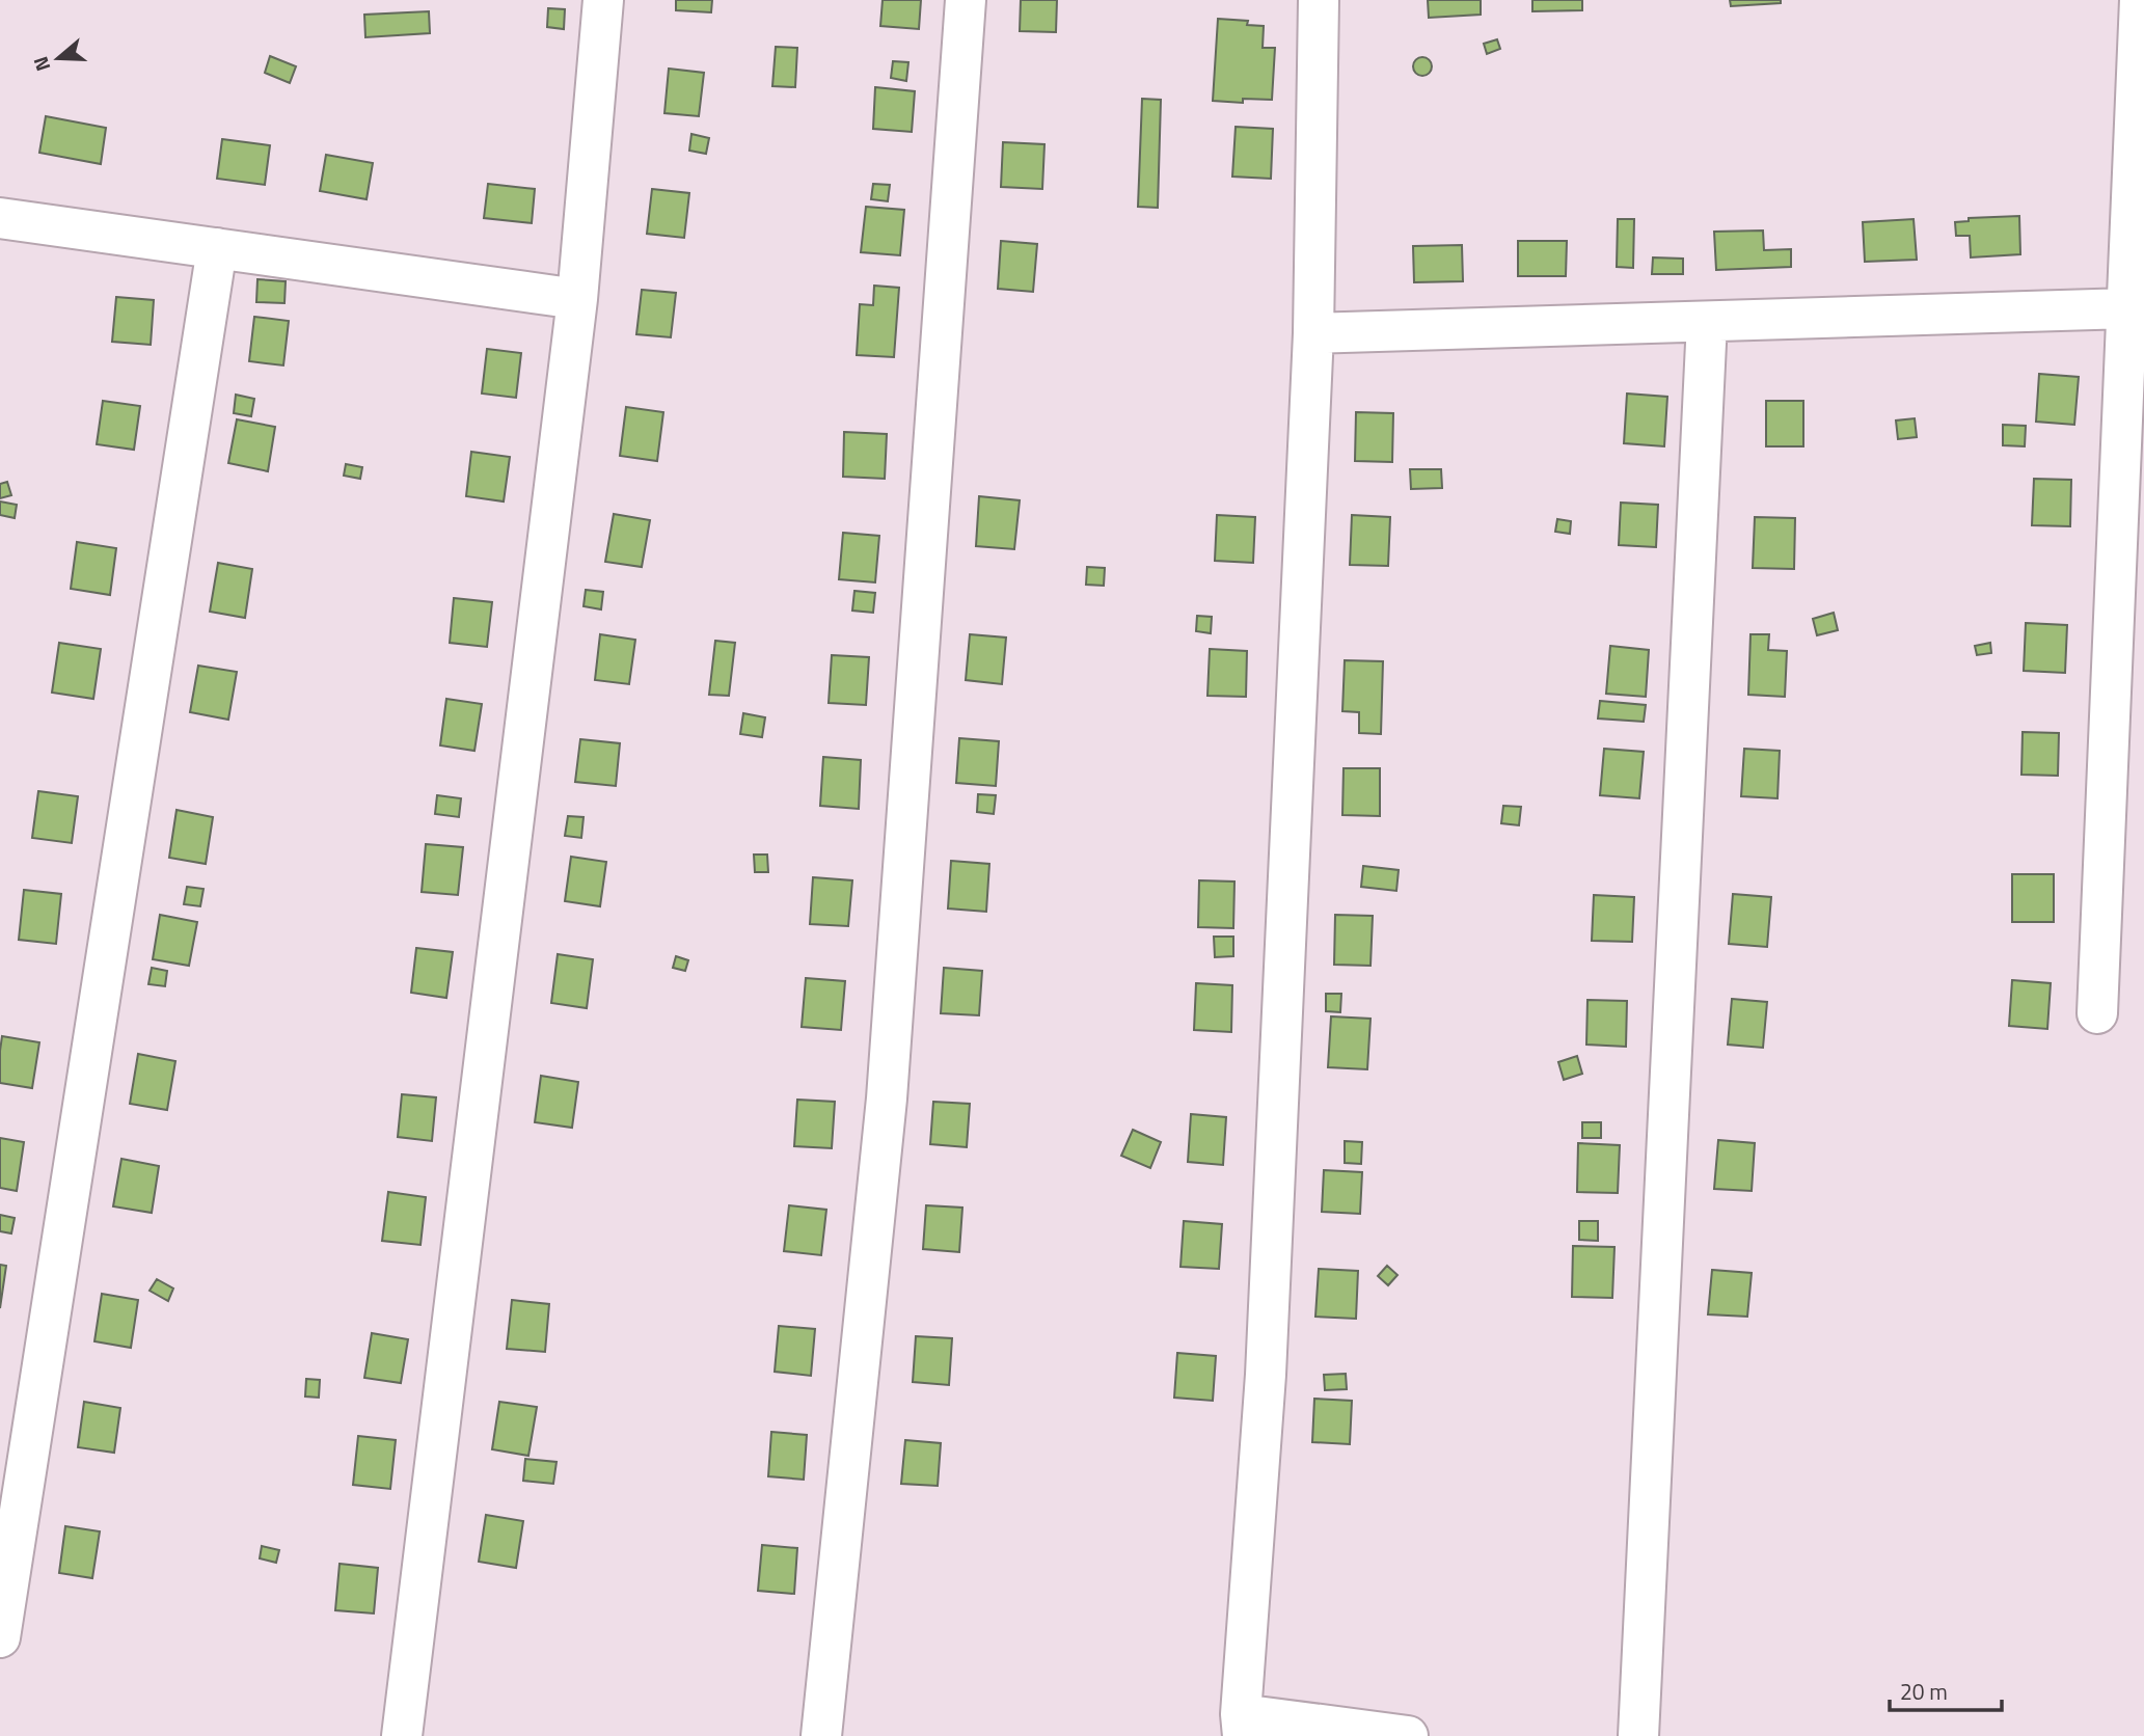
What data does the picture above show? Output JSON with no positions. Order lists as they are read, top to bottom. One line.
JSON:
{"scale_bar":"20 m","north":"left"}
